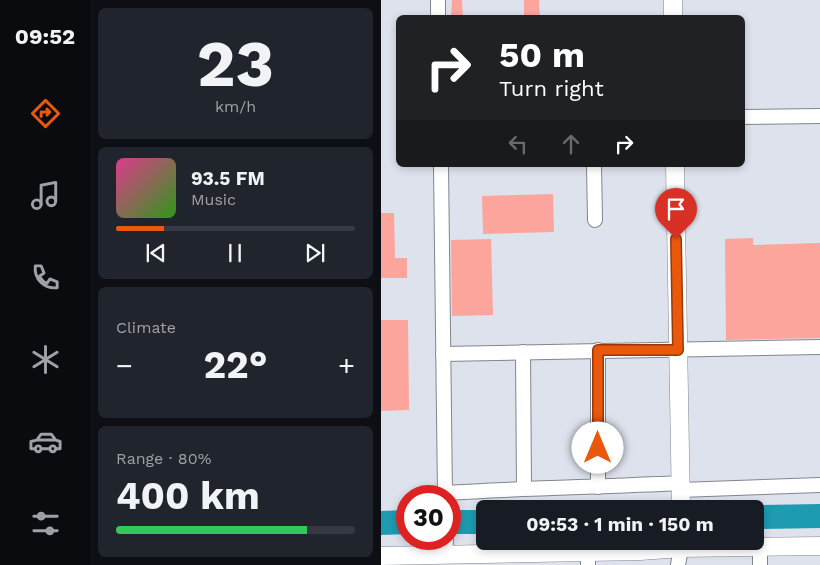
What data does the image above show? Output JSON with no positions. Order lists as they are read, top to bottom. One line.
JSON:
{"page":{"tabs":"09:52","tile":[["23","km/h"],"Climate",["Range · 80%","400 km"]],"turn":["50 m","Turn right"],"song":["93.5 FM","Music"],"heat":["−","22°","+"],"limit":"30","trip":"09:53 · 1 min · 150 m"}}
